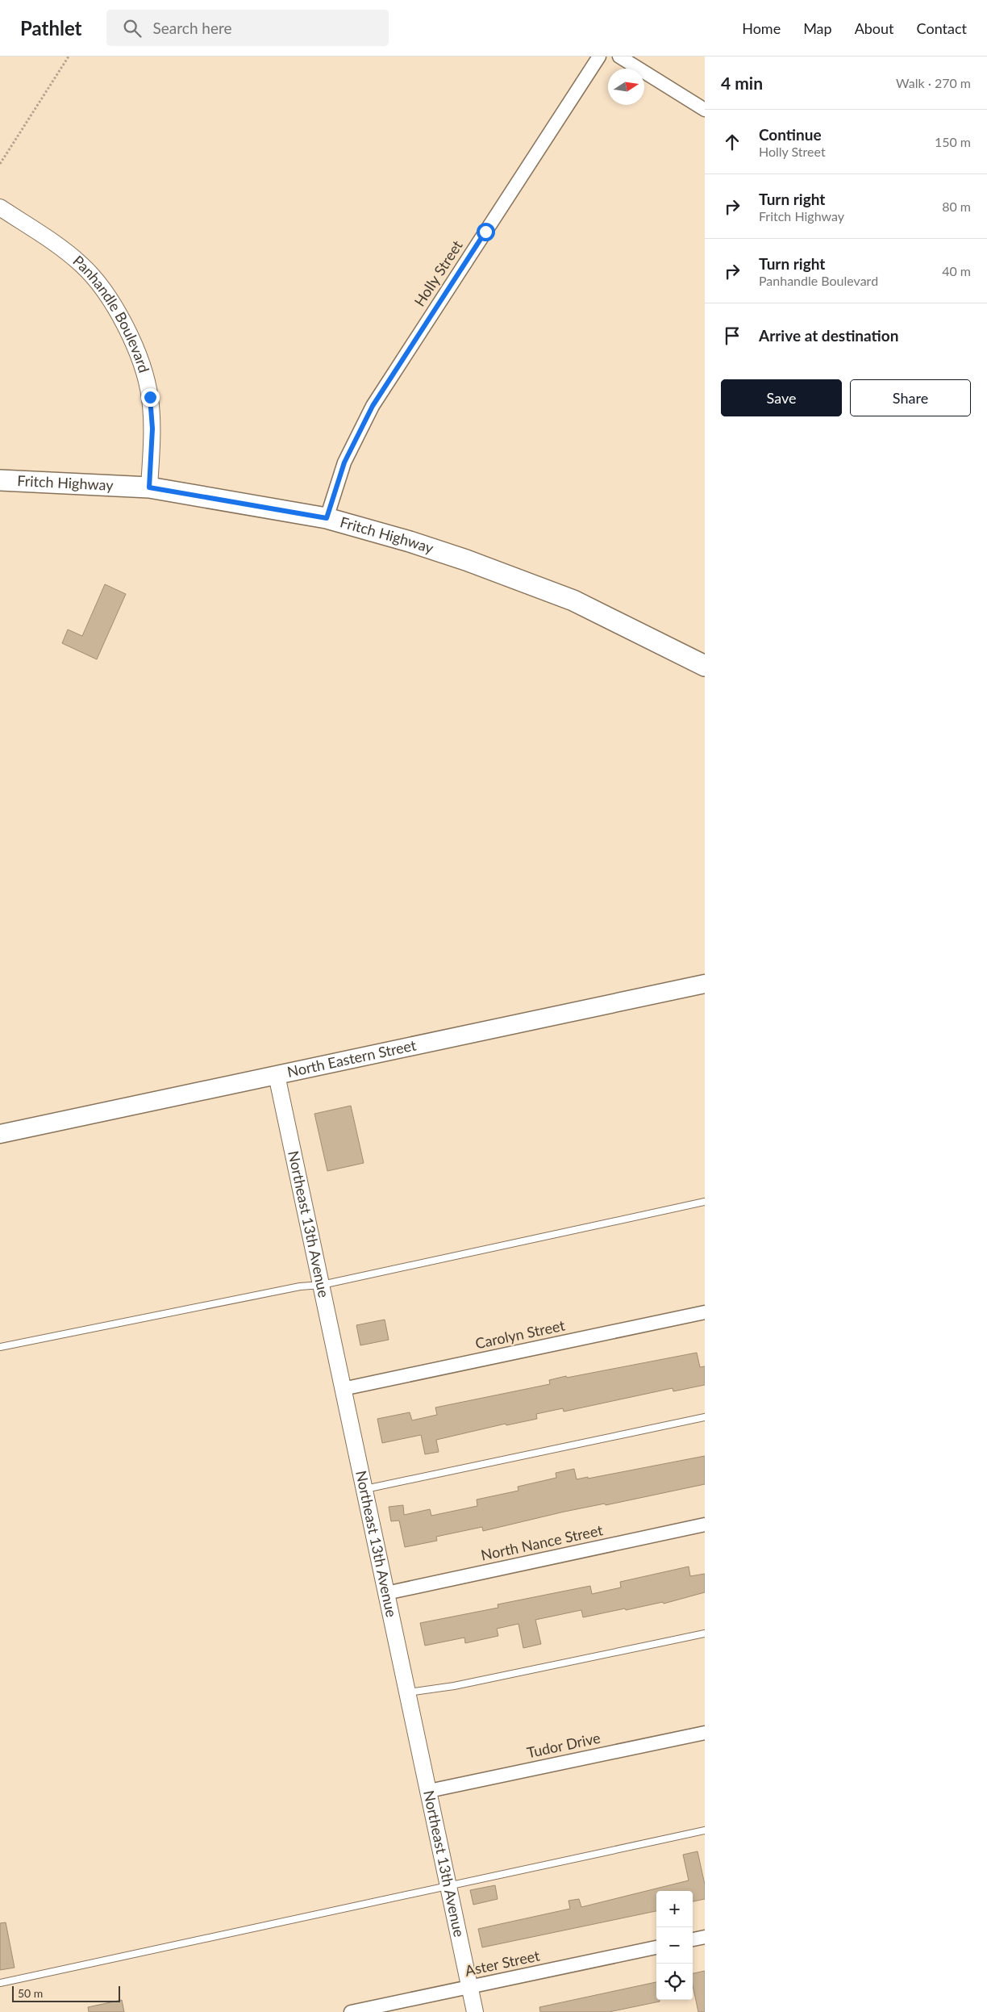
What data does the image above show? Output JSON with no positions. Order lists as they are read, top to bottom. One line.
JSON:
{"streets":{"main road":["Fritch Highway","North Eastern Street"],"street":["Holly Street","Panhandle Boulevard","Northeast 13th Avenue","Carolyn Street","North Nance Street","Tudor Drive","Aster Street"]},"crossings":[["Holly Street","Fritch Highway"],["Panhandle Boulevard","Fritch Highway"],["North Eastern Street","Northeast 13th Avenue"],["Northeast 13th Avenue","Carolyn Street"],["Northeast 13th Avenue","North Nance Street"],["Northeast 13th Avenue","Tudor Drive"],["Northeast 13th Avenue","Aster Street"]],"scale_bar":"50 m","north":"right","page":{"header":"Pathlet","search":"Search here","nav":["Home","Map","About","Contact"],"heading":["4 min","Walk · 270 m"],"list":[["Continue","Holly Street","150 m"],["Turn right","Fritch Highway","80 m"],["Turn right","Panhandle Boulevard","40 m"],"Arrive at destination"],"buttons":["Save","Share"],"map_buttons":["+","−"],"scale":"50 m"}}
